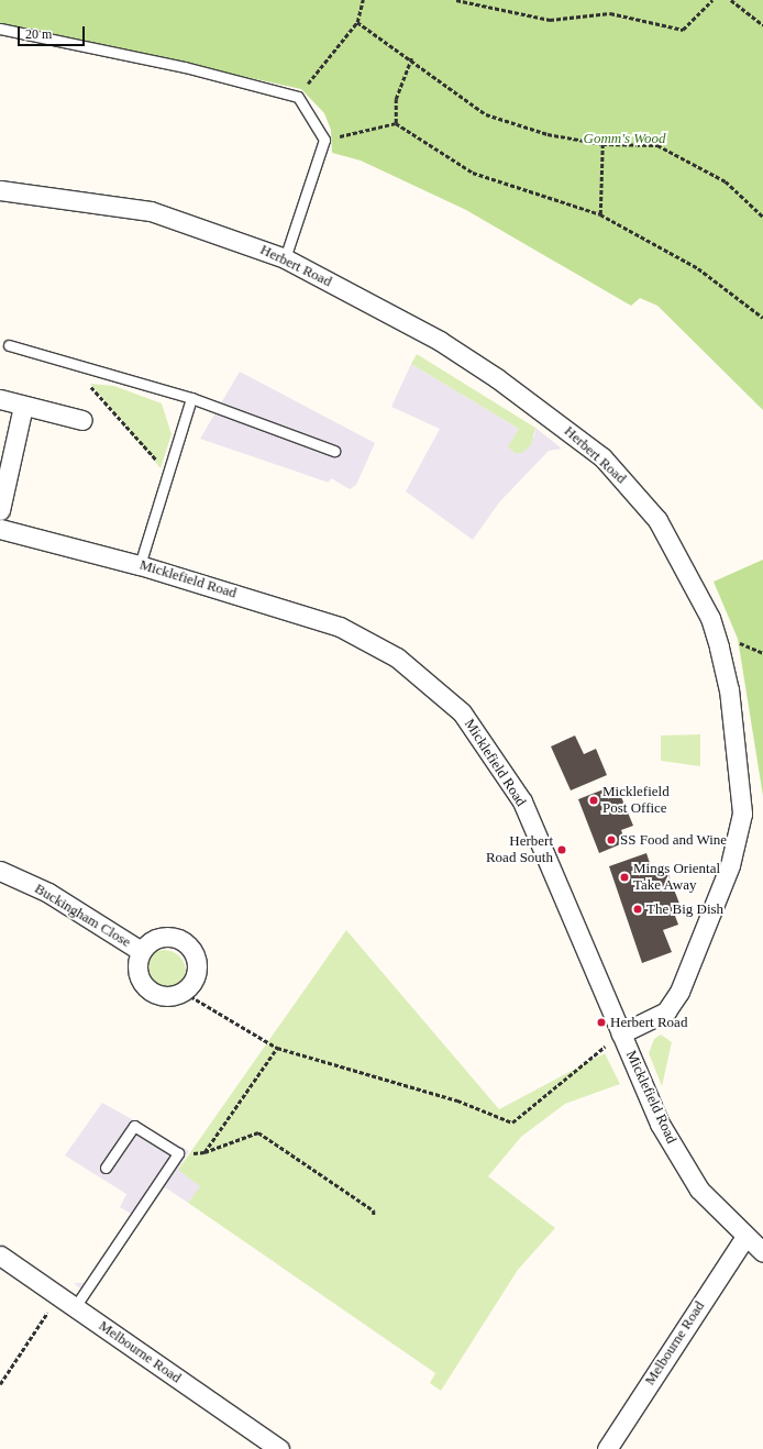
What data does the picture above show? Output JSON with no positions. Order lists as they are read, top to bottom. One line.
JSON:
{"streets":{"street":["Herbert Road","Micklefield Road","Buckingham Close","Melbourne Road"]},"crossings":[["Herbert Road","Micklefield Road"],["Micklefield Road","Melbourne Road"]],"parks":["Gomm's Wood"],"places":["Micklefield Post Office","SS Food and Wine","Herbert Road South","Mings Oriental Take Away","The Big Dish","Herbert Road"],"scale_bar":"20 m"}
